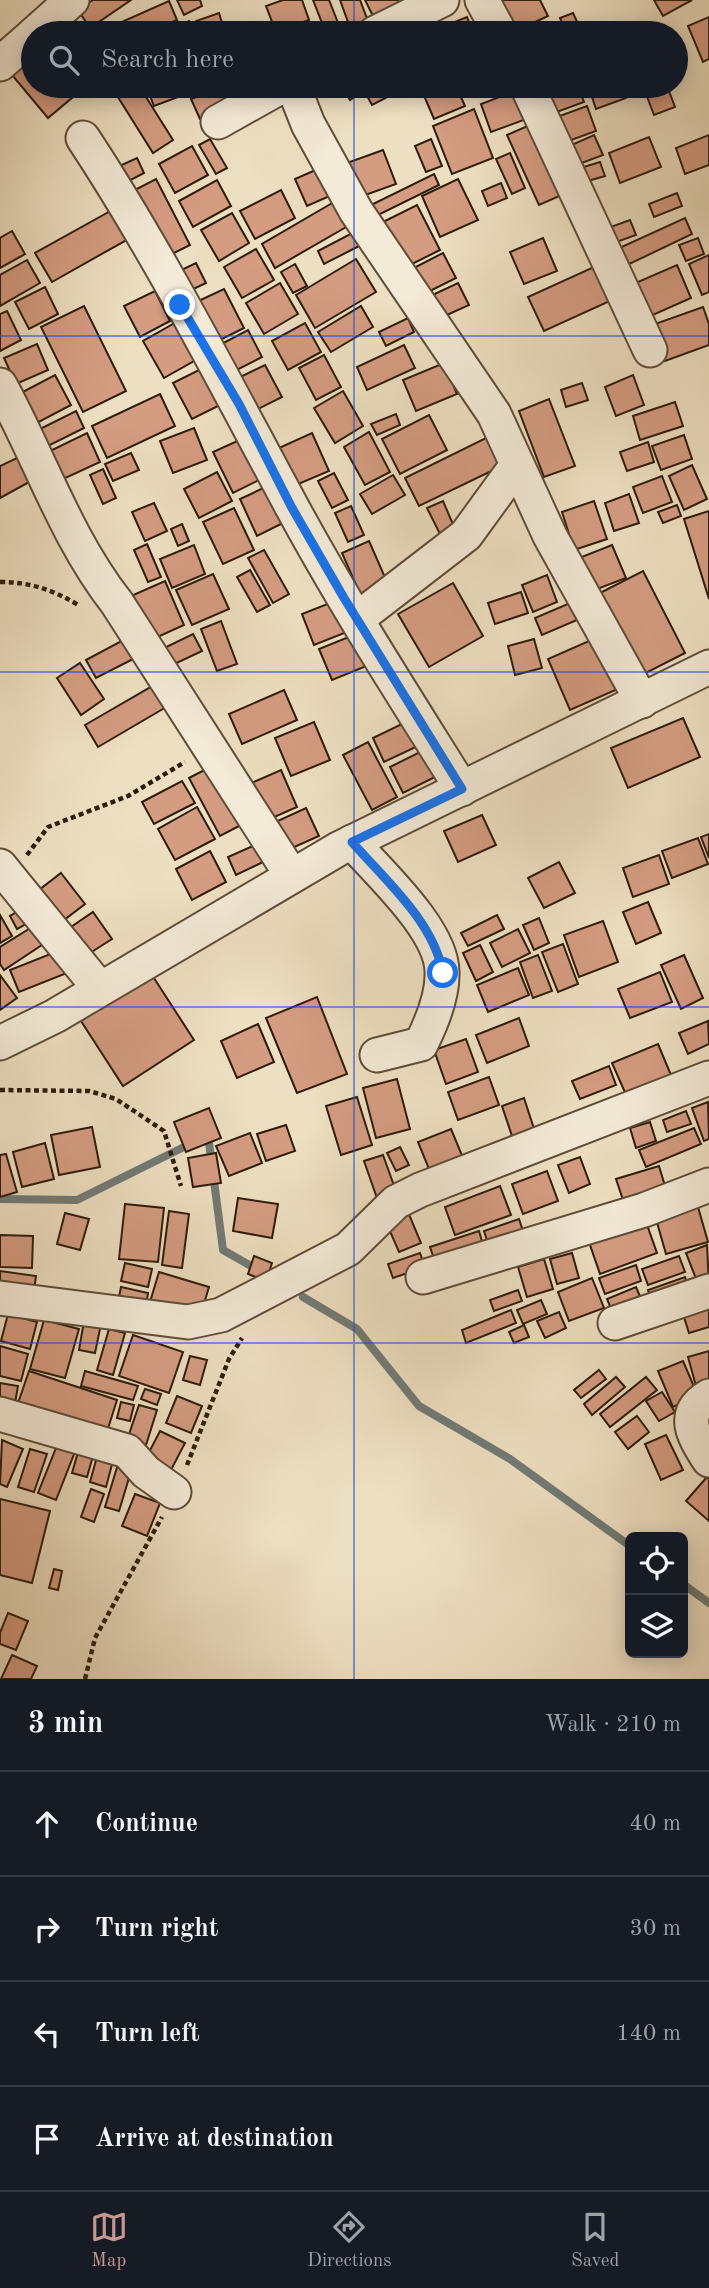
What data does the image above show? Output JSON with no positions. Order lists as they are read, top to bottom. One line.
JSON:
{"page":{"search":"Search here","heading":["3 min","Walk · 210 m"],"list":[["Continue","40 m"],["Turn right","30 m"],["Turn left","140 m"],"Arrive at destination"],"nav":["Map","Directions","Saved"]}}
